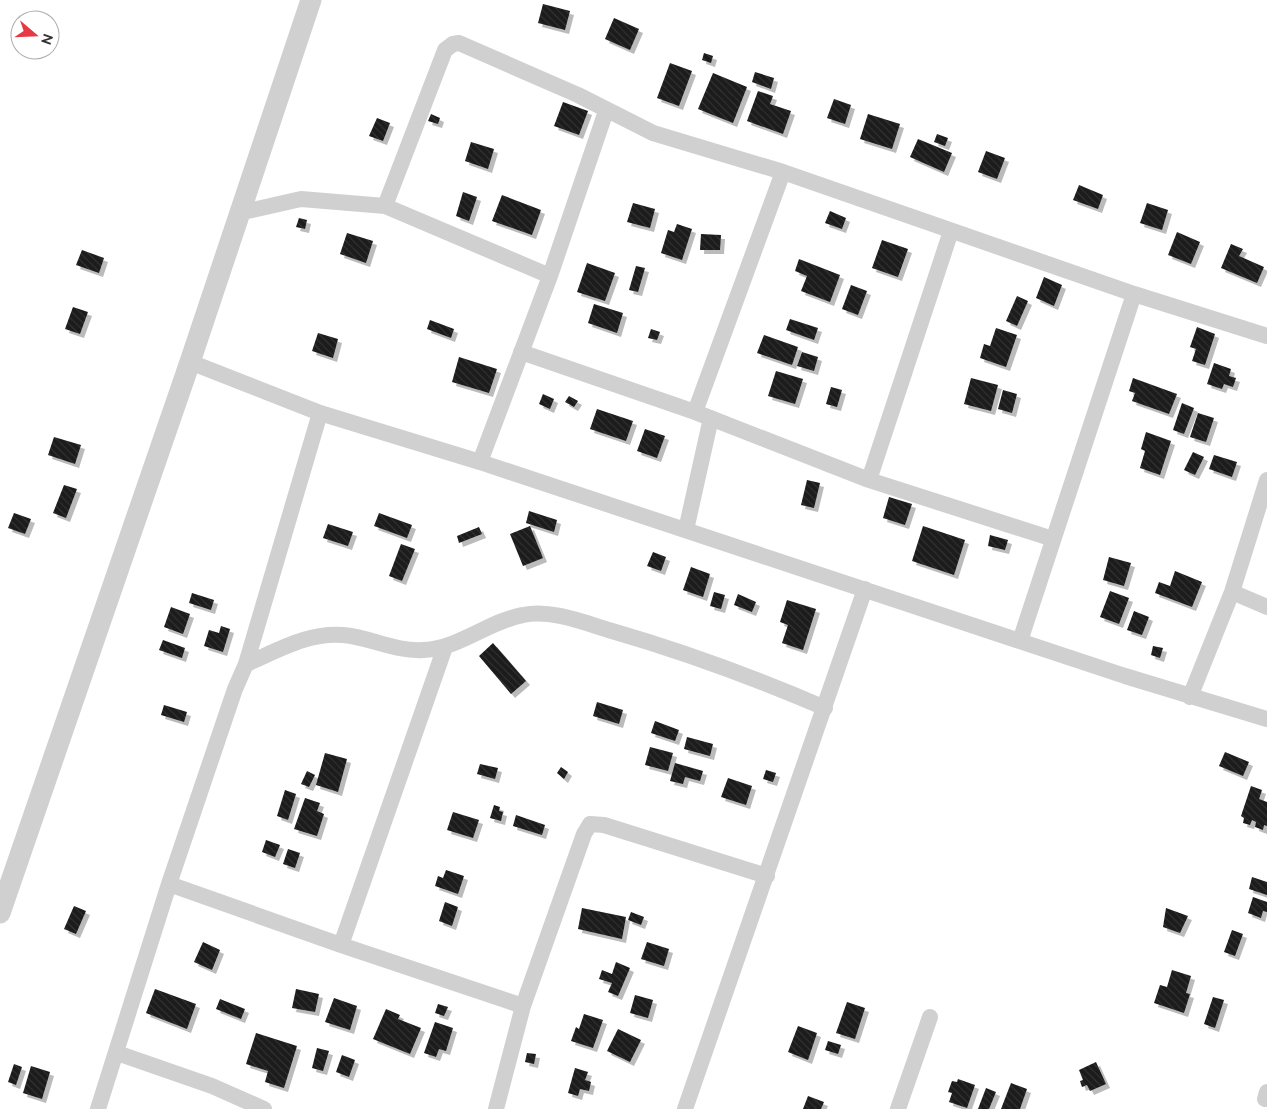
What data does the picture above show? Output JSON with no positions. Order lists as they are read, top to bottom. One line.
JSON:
{"north":"right"}
